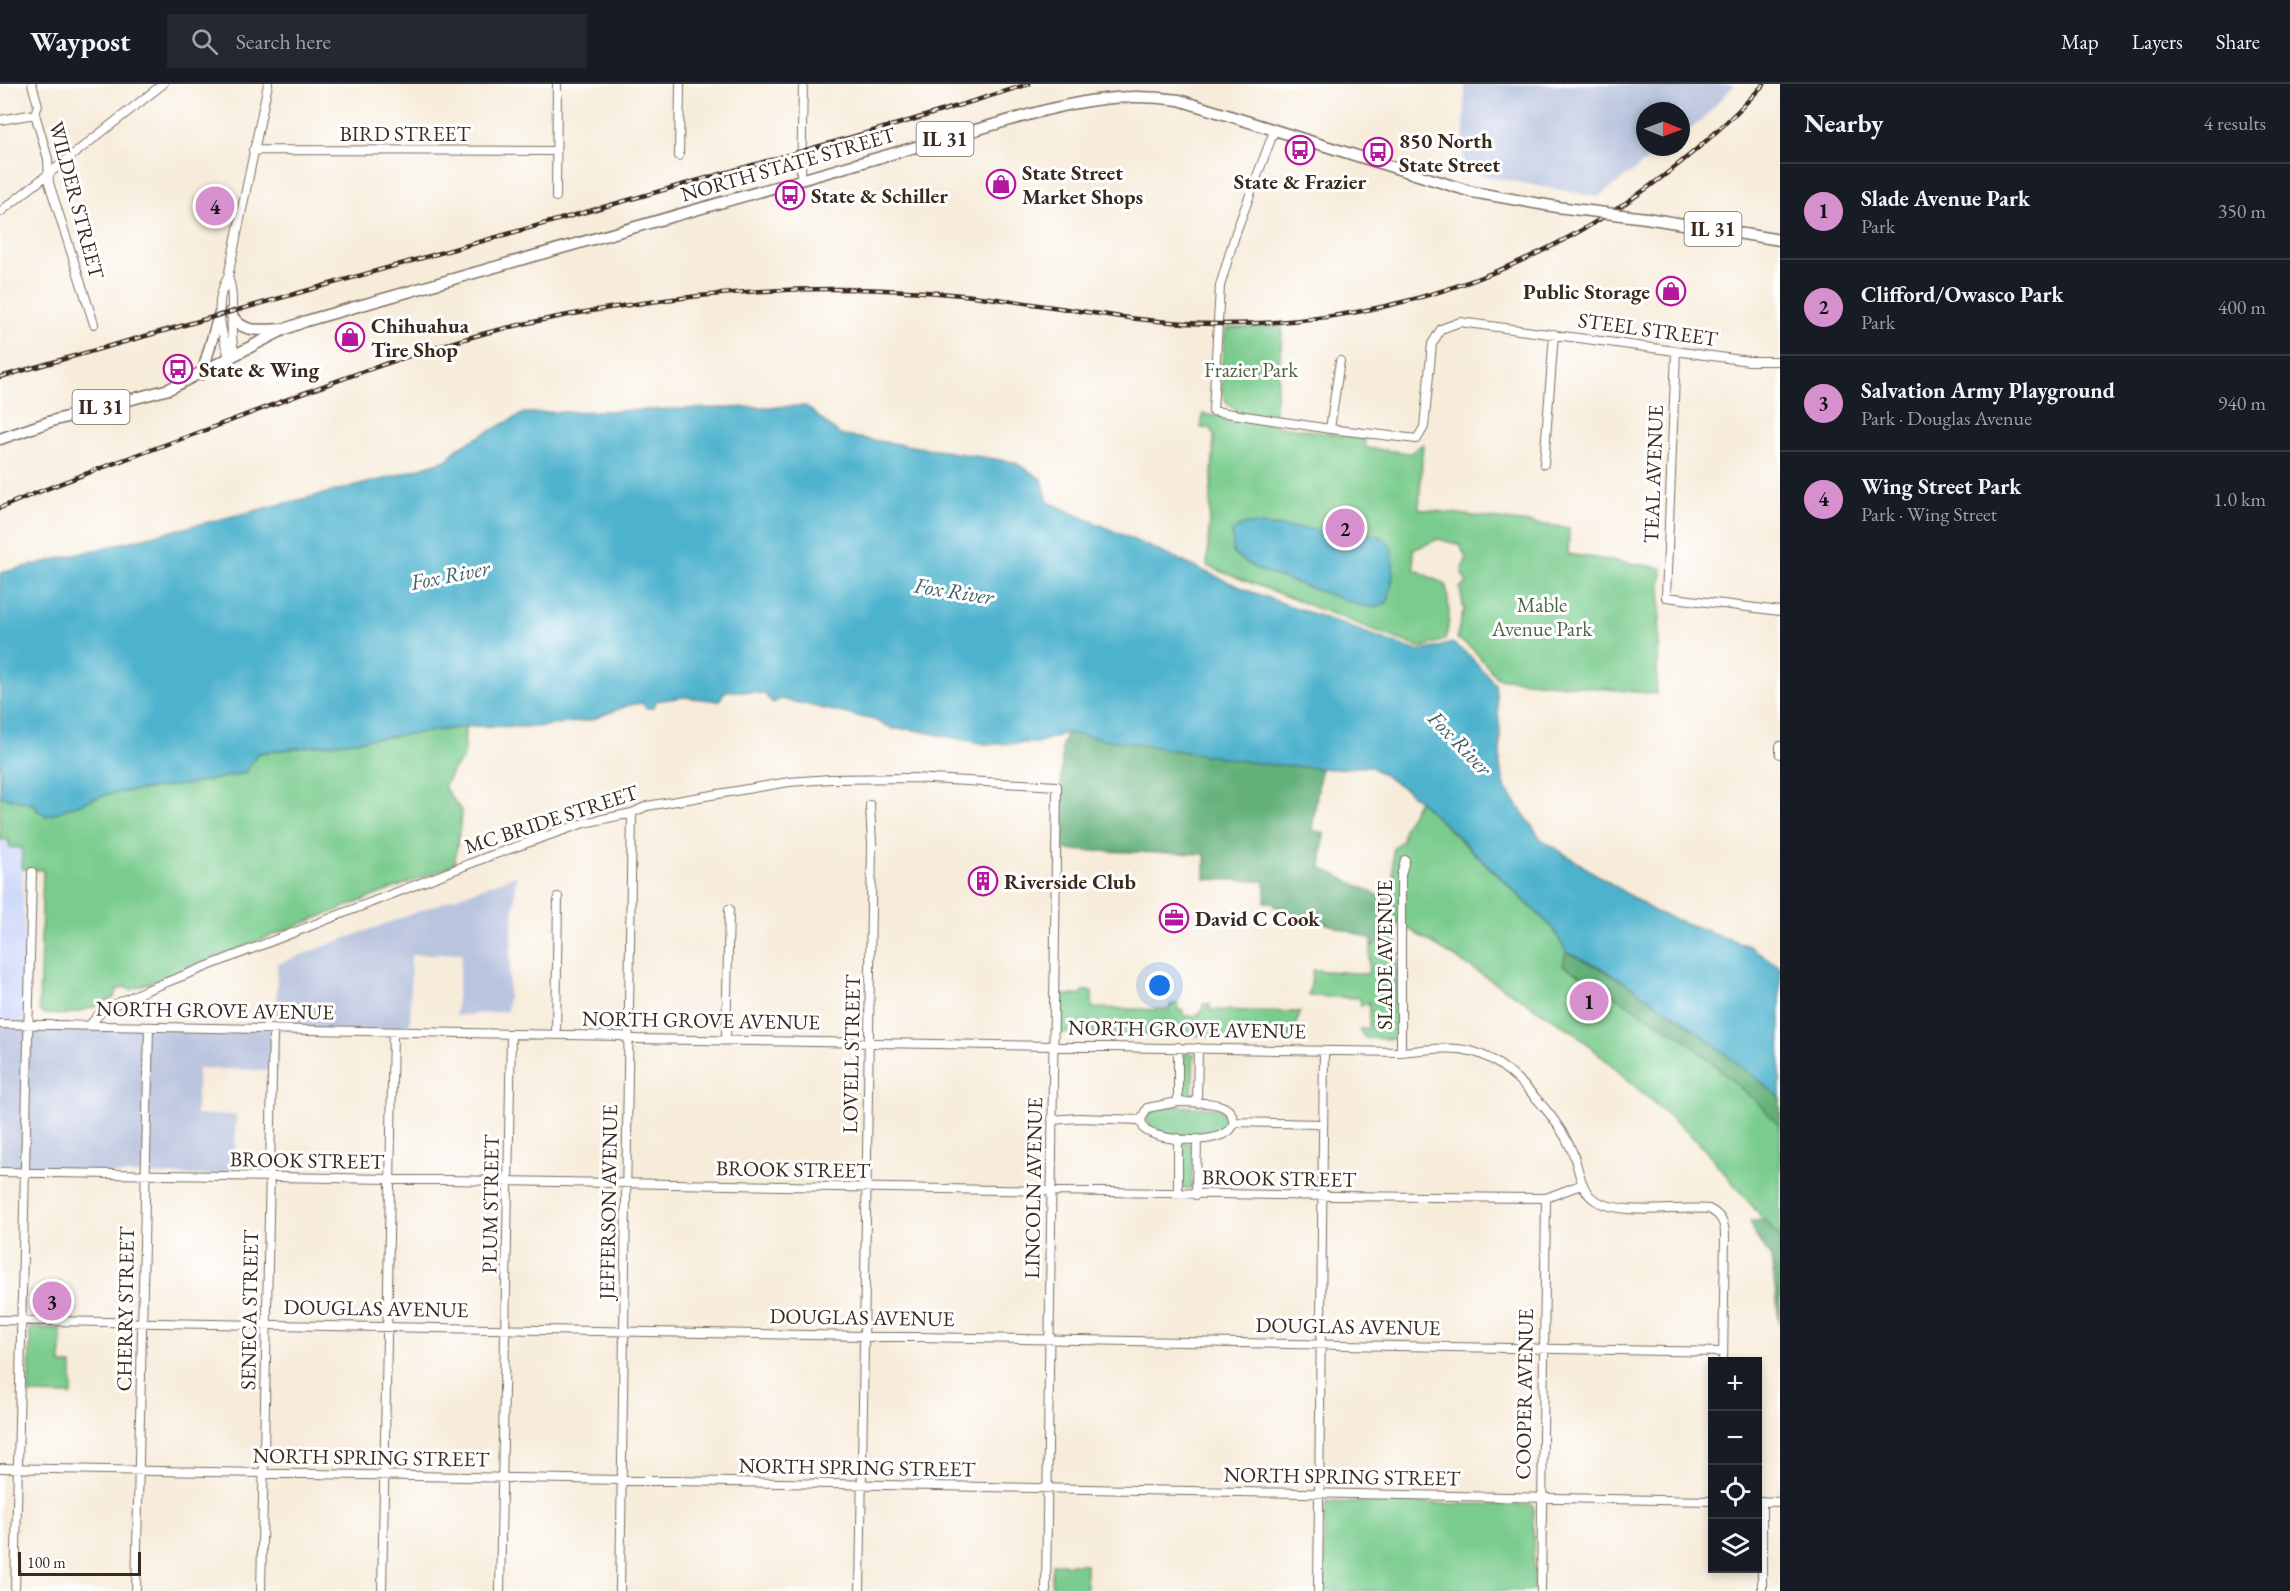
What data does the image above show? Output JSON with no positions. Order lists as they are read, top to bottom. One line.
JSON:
{"streets":{"main road":["IL 31","NORTH STATE STREET"],"street":["BIRD STREET","WILDER STREET","STEEL STREET","TEAL AVENUE","MC BRIDE STREET","SLADE AVENUE","NORTH GROVE AVENUE","LOVELL STREET","BROOK STREET","LINCOLN AVENUE","JEFFERSON AVENUE","PLUM STREET","DOUGLAS AVENUE","CHERRY STREET","SENECA STREET","COOPER AVENUE","NORTH SPRING STREET"]},"crossings":[["STEEL STREET","TEAL AVENUE"],["MC BRIDE STREET","NORTH GROVE AVENUE"],["MC BRIDE STREET","LINCOLN AVENUE"],["MC BRIDE STREET","JEFFERSON AVENUE"],["SLADE AVENUE","NORTH GROVE AVENUE"],["NORTH GROVE AVENUE","LOVELL STREET"],["NORTH GROVE AVENUE","BROOK STREET"],["NORTH GROVE AVENUE","LINCOLN AVENUE"],["NORTH GROVE AVENUE","JEFFERSON AVENUE"],["NORTH GROVE AVENUE","PLUM STREET"],["NORTH GROVE AVENUE","CHERRY STREET"],["NORTH GROVE AVENUE","SENECA STREET"],["LOVELL STREET","BROOK STREET"],["LOVELL STREET","DOUGLAS AVENUE"],["LOVELL STREET","NORTH SPRING STREET"],["BROOK STREET","LINCOLN AVENUE"],["BROOK STREET","JEFFERSON AVENUE"],["BROOK STREET","PLUM STREET"],["BROOK STREET","CHERRY STREET"],["BROOK STREET","SENECA STREET"],["BROOK STREET","COOPER AVENUE"],["LINCOLN AVENUE","DOUGLAS AVENUE"],["LINCOLN AVENUE","NORTH SPRING STREET"],["JEFFERSON AVENUE","DOUGLAS AVENUE"],["JEFFERSON AVENUE","NORTH SPRING STREET"],["PLUM STREET","DOUGLAS AVENUE"],["PLUM STREET","NORTH SPRING STREET"],["DOUGLAS AVENUE","CHERRY STREET"],["DOUGLAS AVENUE","SENECA STREET"],["DOUGLAS AVENUE","COOPER AVENUE"],["CHERRY STREET","NORTH SPRING STREET"],["SENECA STREET","NORTH SPRING STREET"],["COOPER AVENUE","NORTH SPRING STREET"]],"water":["Fox River"],"parks":["Frazier Park","Mable Avenue Park"],"places":{"bus stop":["State & Frazier","850 North State Street","State & Schiller","State & Wing"],"shop":["State Street Market Shops","Public Storage","Chihuahua Tire Shop"],"building":["Riverside Club"],"office":["David C Cook"]},"scale_bar":"100 m","north":"right","page":{"header":"Waypost","search":"Search here","nav":["Map","Layers","Share"],"heading":["Nearby","4 results"],"list":[{"mark":"1","name":"Slade Avenue Park","note":"Park","value":"350 m"},{"mark":"2","name":"Clifford/Owasco Park","note":"Park","value":"400 m"},{"mark":"3","name":"Salvation Army Playground","note":"Park · Douglas Avenue","value":"940 m"},{"mark":"4","name":"Wing Street Park","note":"Park · Wing Street","value":"1.0 km"}],"pins":["4","2","1","3"],"map_buttons":["+","−"],"scale":"100 m"}}
